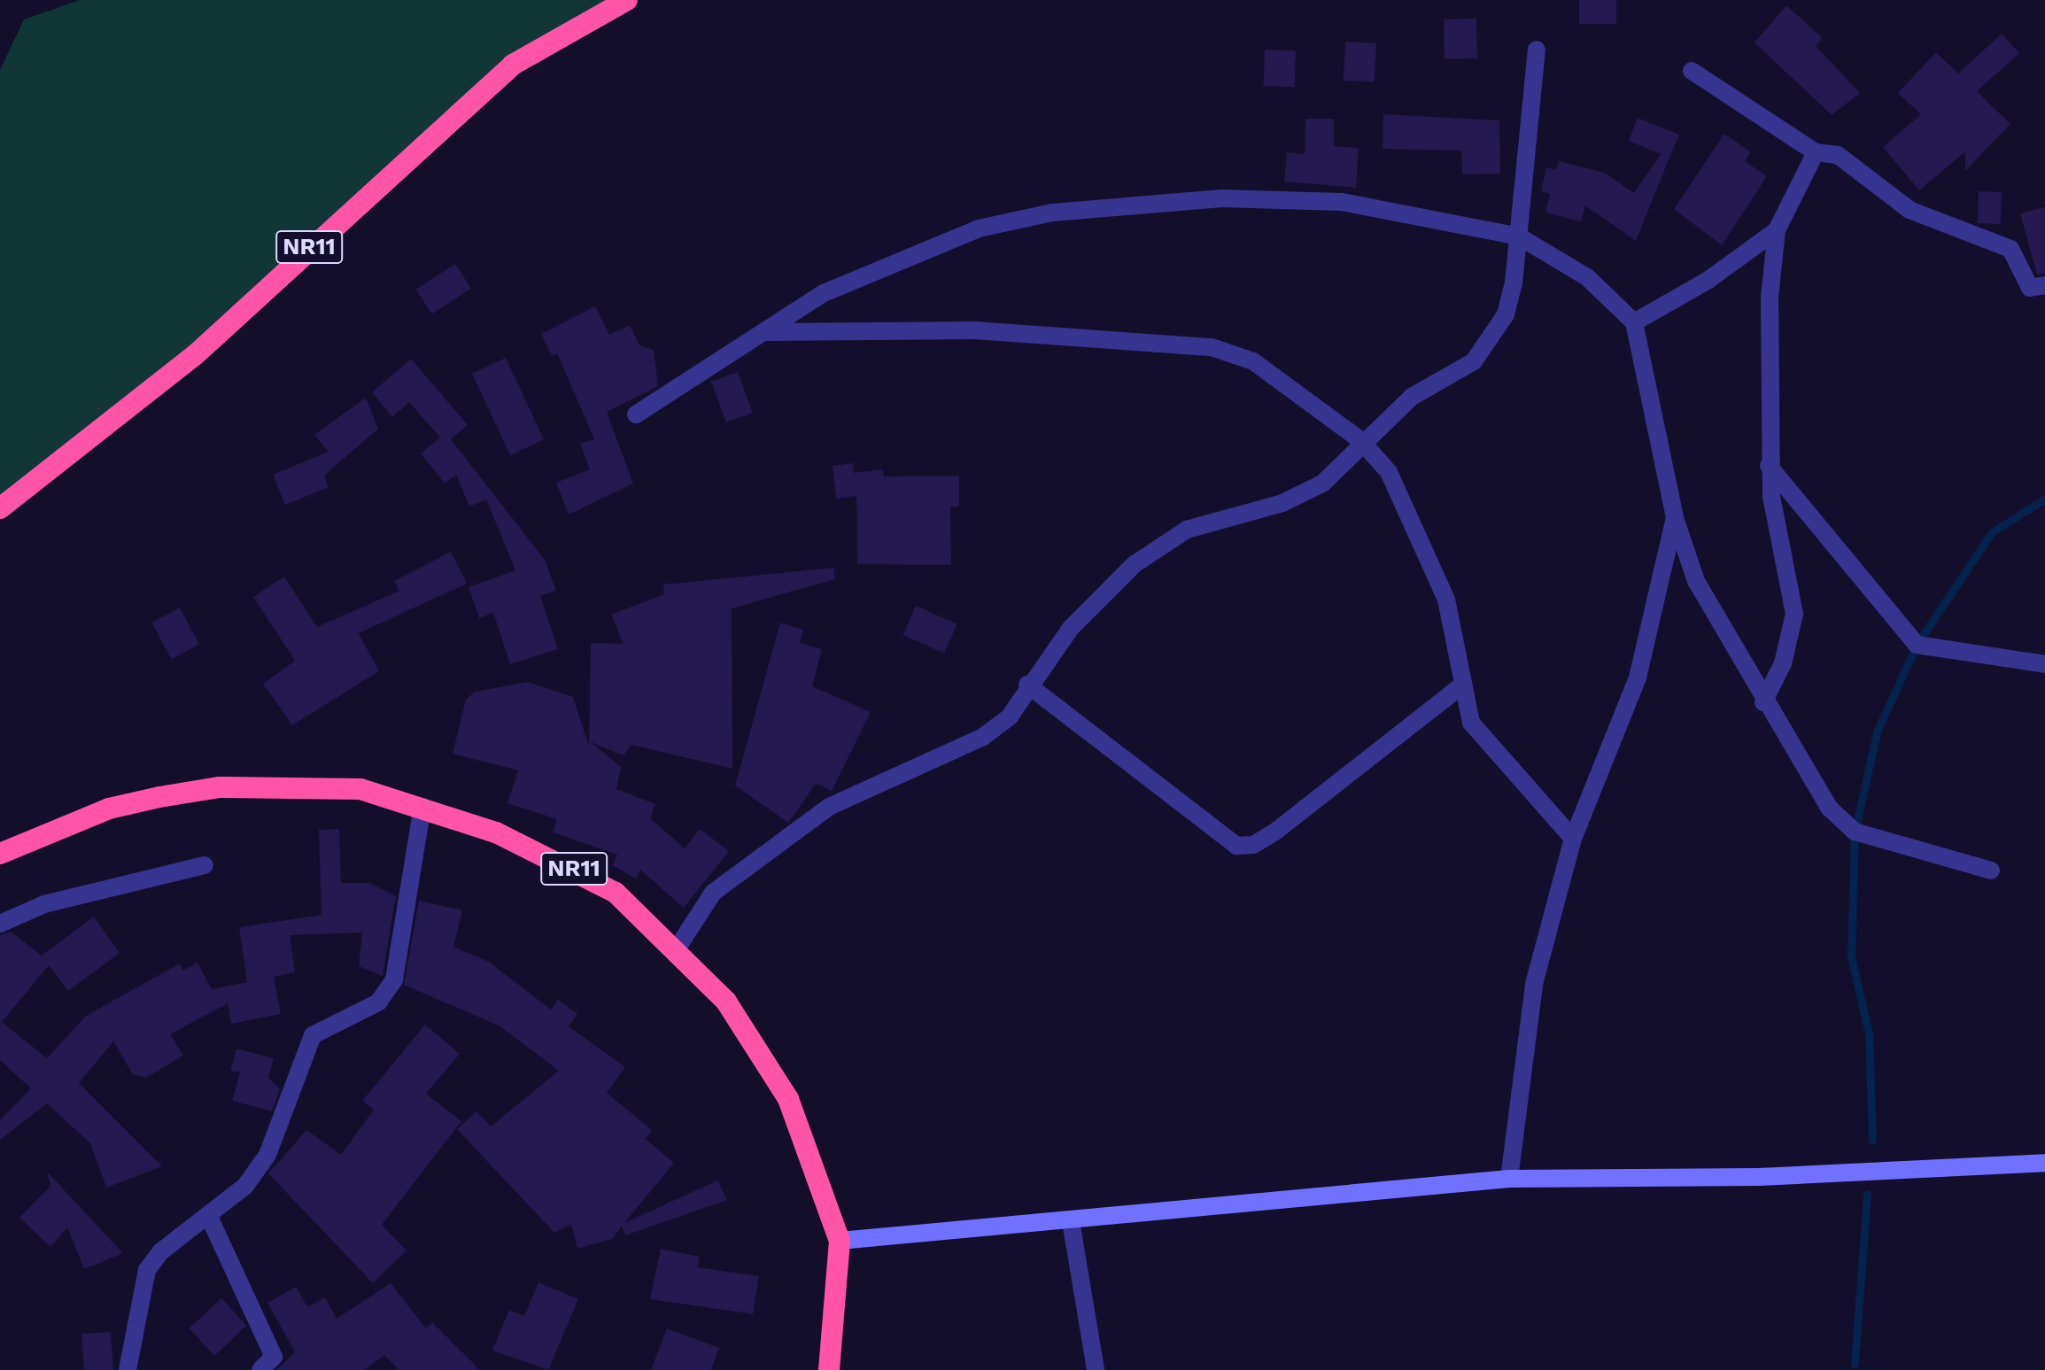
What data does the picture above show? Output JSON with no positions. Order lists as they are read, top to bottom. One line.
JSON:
{"streets":{"highway":["NR11"]}}
